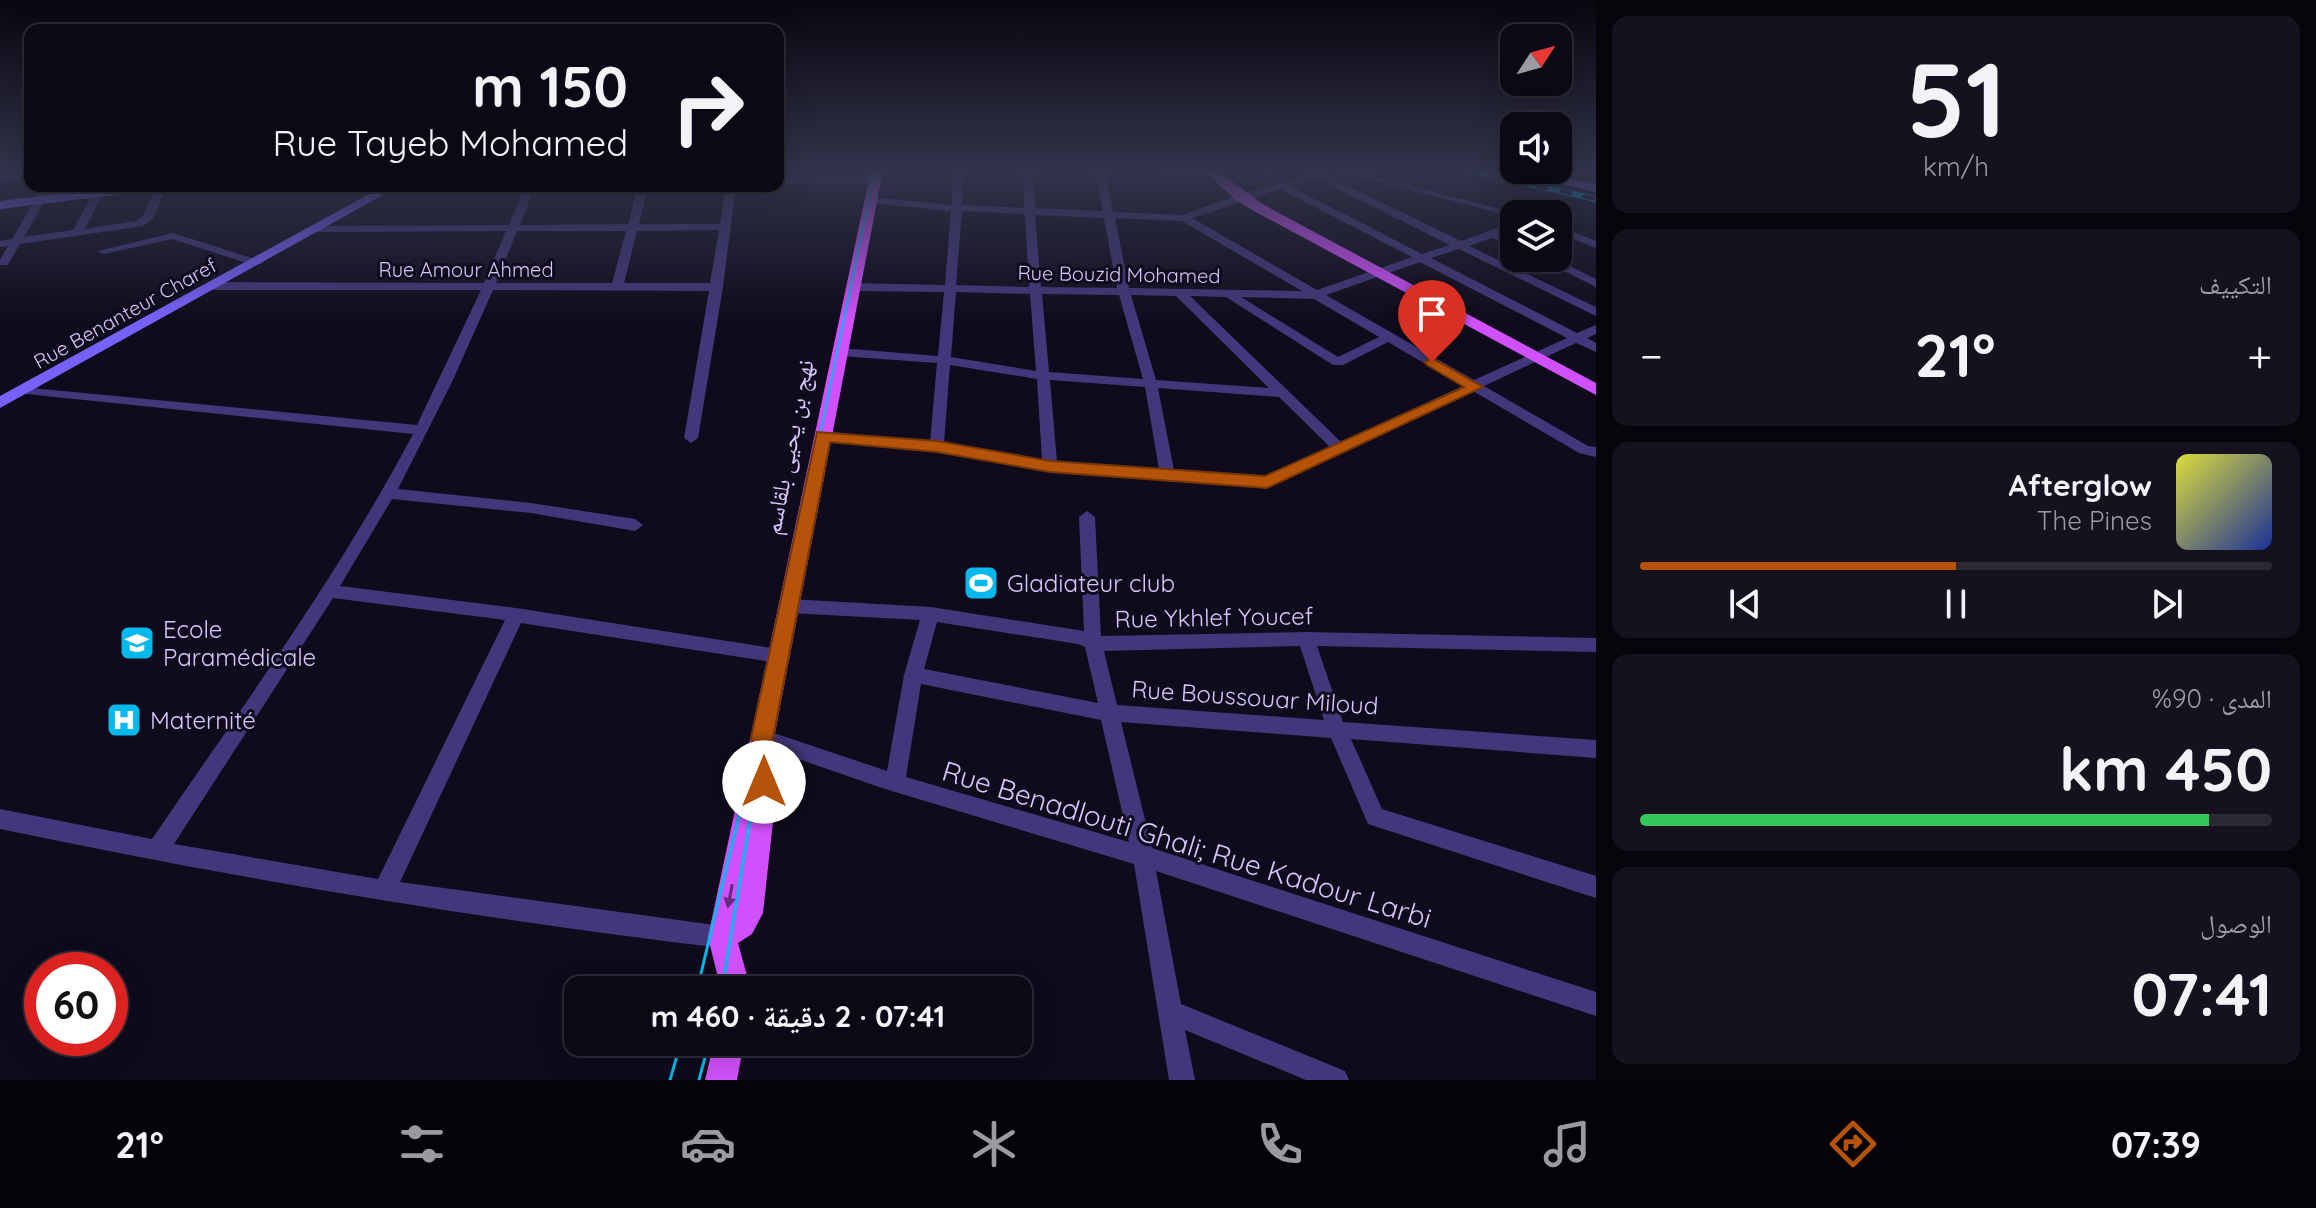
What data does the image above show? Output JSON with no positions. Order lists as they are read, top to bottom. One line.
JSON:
{"streets":{"main road":["Rue Benanteur Charef","نهج بن يحيى بلقاسم"],"street":["Rue Amour Ahmed","Rue Bouzid Mohamed","Rue Ykhlef Youcef","Rue Boussouar Miloud","Rue Benadlouti Ghali; Rue Kadour Larbi"]},"crossings":[["Rue Amour Ahmed","Rue Benanteur Charef"],["Rue Bouzid Mohamed","نهج بن يحيى بلقاسم"],["نهج بن يحيى بلقاسم","Rue Ykhlef Youcef"],["نهج بن يحيى بلقاسم","Rue Benadlouti Ghali; Rue Kadour Larbi"]],"places":{"sports":["Gladiateur club"],"school or university":["Ecole Paramédicale"],"hospital":["Maternité"]},"north":"top right","page":{"tile":[["51","km/h"],"التكييف",["المدى · 90%","450 km"],["الوصول","07:41"]],"turn":["150 m","Rue Tayeb Mohamed"],"heat":["−","21°","+"],"song":["Afterglow","The Pines"],"limit":"60","trip":"07:41 · 2 دقيقة · 460 m","tabs":["07:39","21°"]}}
